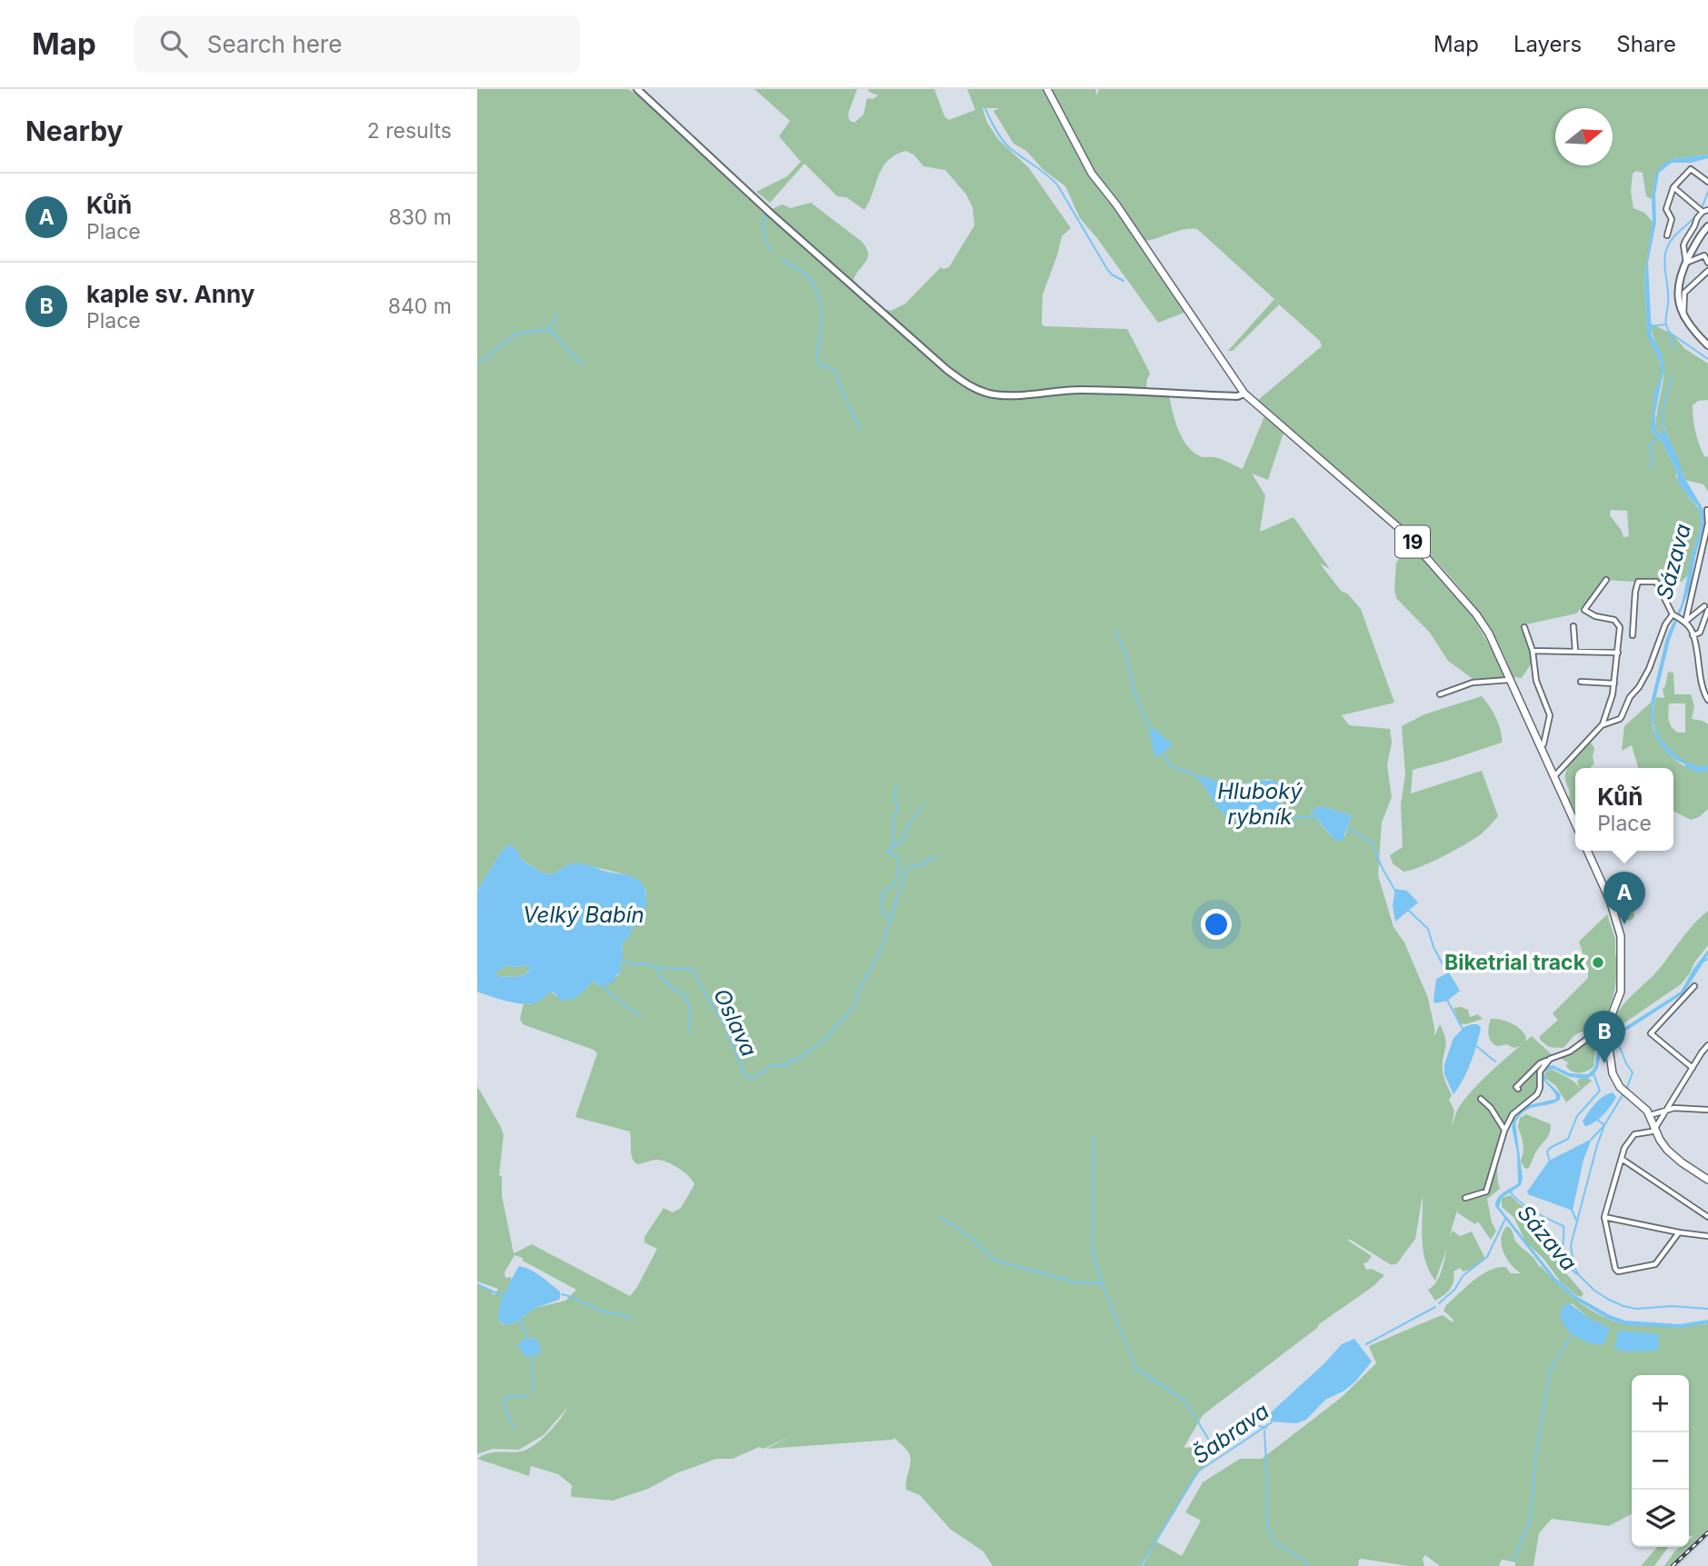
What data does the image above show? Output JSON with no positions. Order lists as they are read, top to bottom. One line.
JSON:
{"streets":{"main road":["19"]},"water":["Sázava","Hluboký rybník","Velký Babín","Oslava","Šabrava"],"places":["Biketrial track"],"north":"right","page":{"header":"Map","search":"Search here","nav":["Map","Layers","Share"],"heading":["Nearby","2 results"],"list":[{"mark":"A","name":"Kůň","note":"Place","value":"830 m"},{"mark":"B","name":"kaple sv. Anny","note":"Place","value":"840 m"}],"popup":["Kůň","Place"],"pins":["A","B"],"map_buttons":["+","−"]}}
